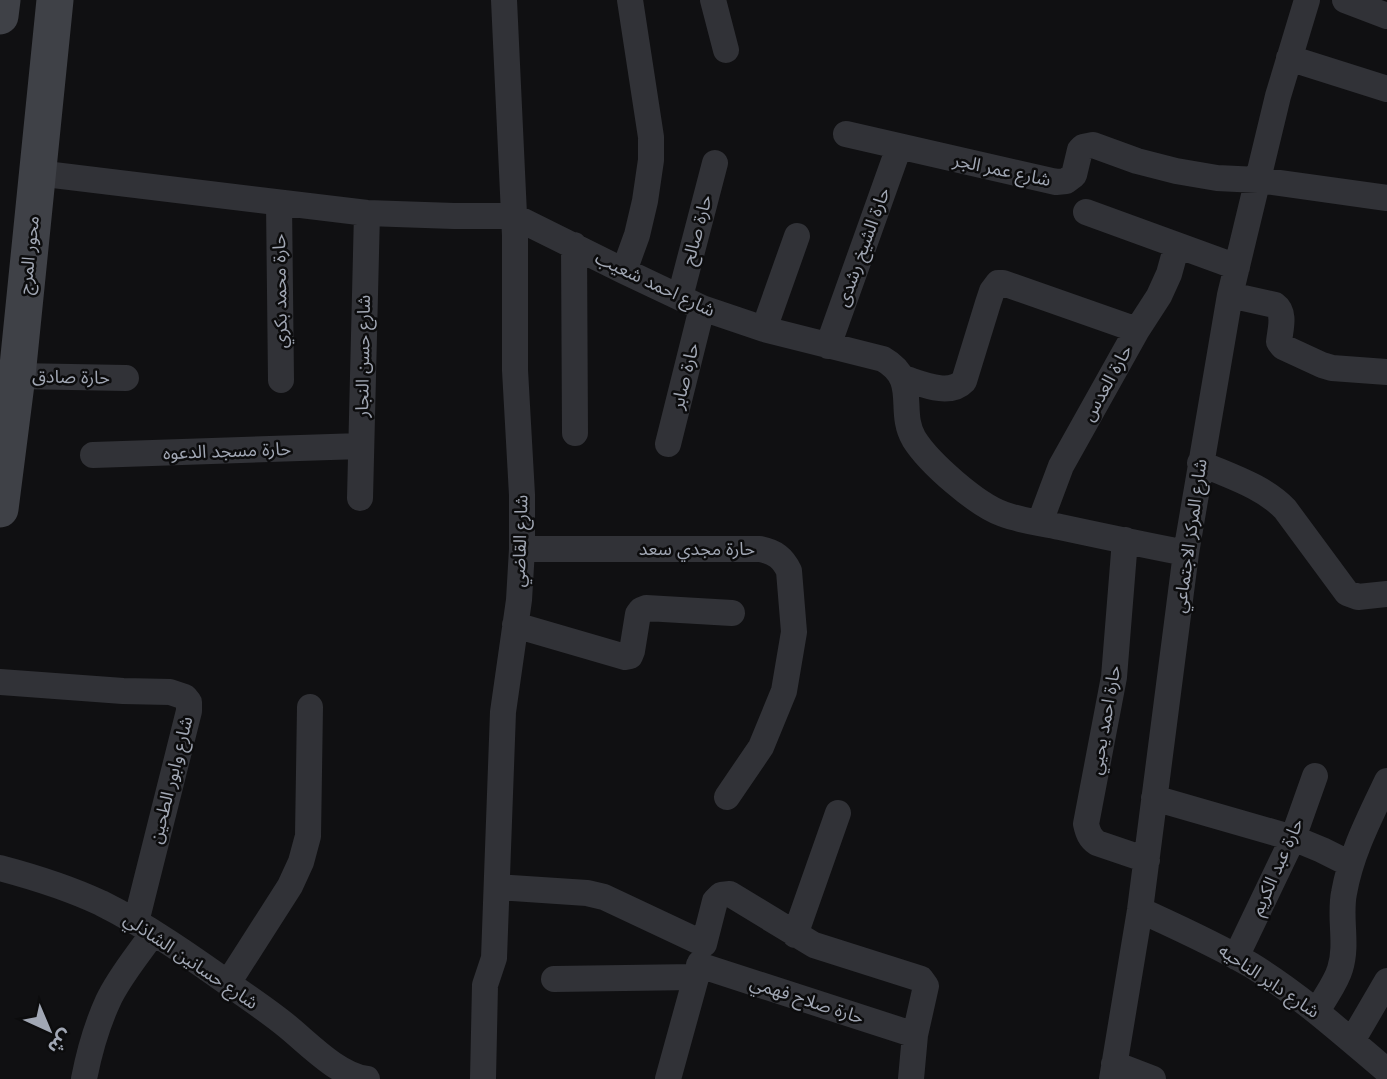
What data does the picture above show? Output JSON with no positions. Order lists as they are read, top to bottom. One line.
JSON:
{"streets":{"main road":["محور المرج"],"street":["شارع عمر الجر","حارة صالح","حارة الشيخ رشدى","شارع احمد شعيب","حارة محمد بكري","شارع حسن النجار","حارة صابر","حارة صادق","حارة العدس","حارة مسجد الدعوه","شارع المركز الاجتماعي","شارع القاضي","حارة مجدي سعد","حارة احمد يحيي","شارع وابور الطحين","حارة عبد الكريم","شارع حسانين الشاذلي","شارع داير الناحيه","حارة صلاح فهمي"]},"crossings":[["شارع عمر الجر","حارة الشيخ رشدى"],["شارع عمر الجر","شارع المركز الاجتماعي"],["حارة صالح","شارع احمد شعيب"],["حارة صالح","حارة صابر"],["حارة الشيخ رشدى","شارع احمد شعيب"],["محور المرج","شارع احمد شعيب"],["محور المرج","حارة صادق"],["شارع احمد شعيب","حارة محمد بكري"],["شارع احمد شعيب","شارع حسن النجار"],["شارع احمد شعيب","حارة صابر"],["شارع احمد شعيب","شارع القاضي"],["شارع حسن النجار","حارة مسجد الدعوه"],["شارع المركز الاجتماعي","حارة احمد يحيي"],["شارع المركز الاجتماعي","شارع داير الناحيه"],["شارع القاضي","حارة مجدي سعد"],["شارع وابور الطحين","شارع حسانين الشاذلي"],["حارة عبد الكريم","شارع داير الناحيه"]],"north":"bottom right"}
